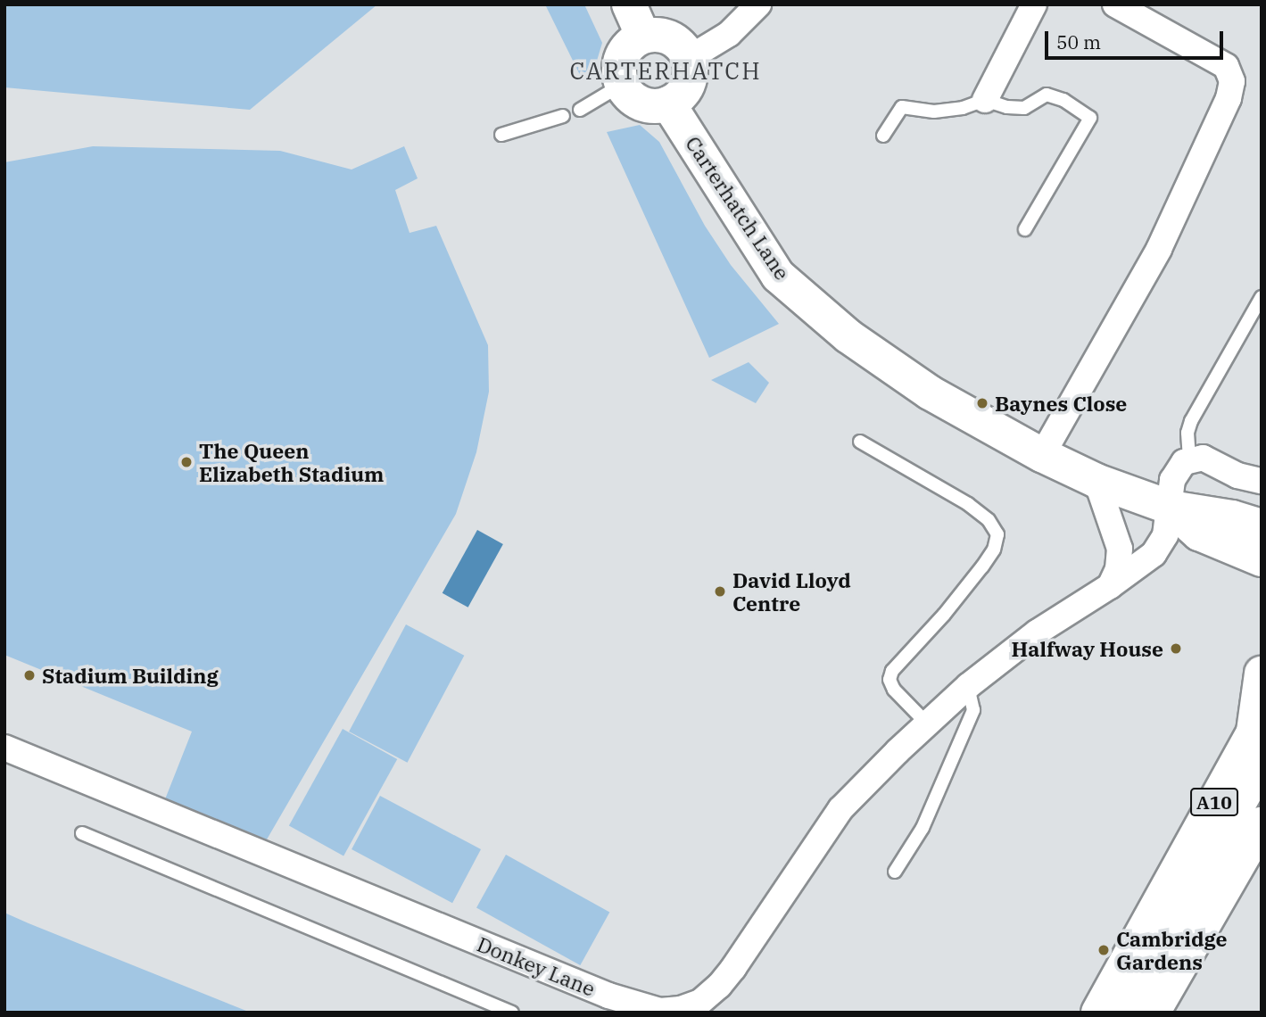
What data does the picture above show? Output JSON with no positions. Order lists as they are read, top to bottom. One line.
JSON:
{"streets":{"main road":["Carterhatch Lane","A10"],"street":["Donkey Lane"]},"crossings":[["Carterhatch Lane","Donkey Lane"]],"districts":["CARTERHATCH"],"places":["Baynes Close","The Queen Elizabeth Stadium","David Lloyd Centre","Halfway House","Stadium Building","Cambridge Gardens"],"scale_bar":"50 m"}
